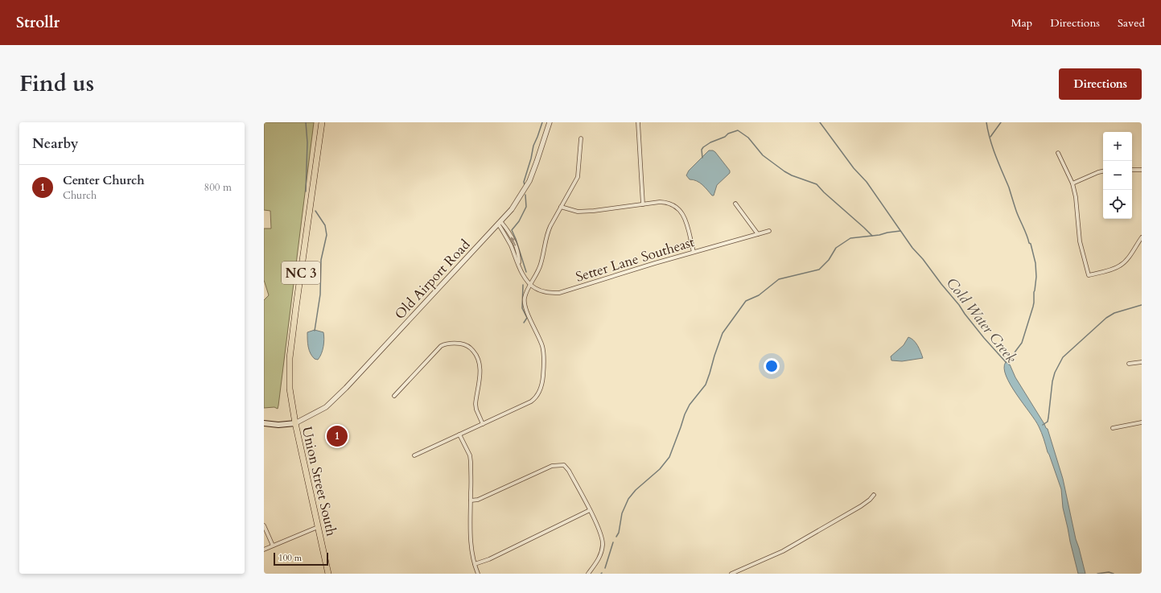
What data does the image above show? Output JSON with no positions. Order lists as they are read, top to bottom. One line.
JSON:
{"streets":{"main road":["NC 3","Union Street South"],"street":["Setter Lane Southeast","Old Airport Road"]},"crossings":[["NC 3","Old Airport Road"],["NC 3","Union Street South"],["Old Airport Road","Union Street South"]],"water":["Cold Water Creek"],"scale_bar":"100 m","page":{"header":"Strollr","nav":["Map","Directions","Saved"],"title":"Find us","buttons":"Directions","heading":"Nearby","map_buttons":["+","−"],"list":[{"mark":"1","name":"Center Church","note":"Church","value":"800 m"}],"pins":"1","scale":"100 m"}}
